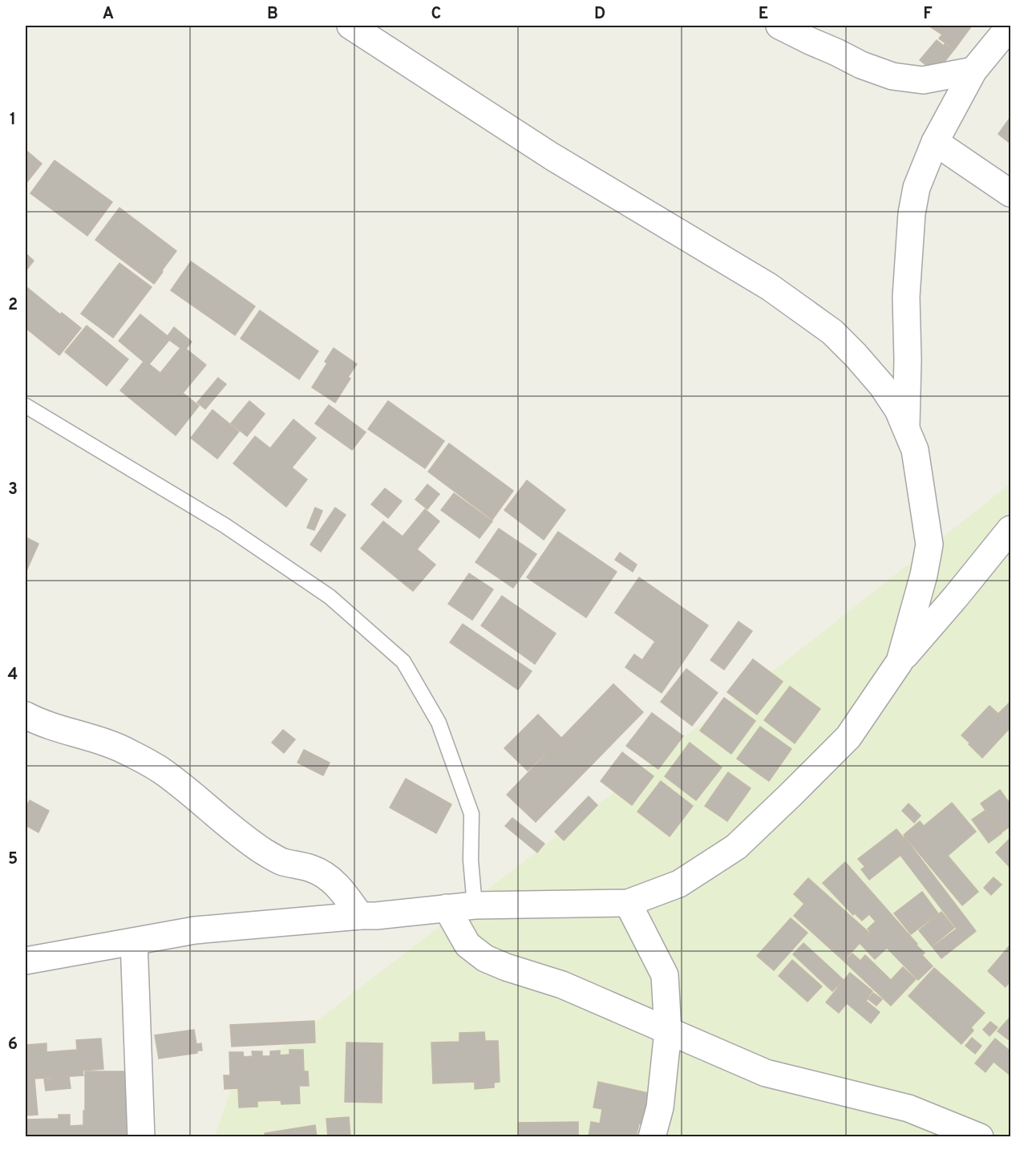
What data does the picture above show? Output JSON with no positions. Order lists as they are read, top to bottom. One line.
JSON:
{"grid":{"columns":["A","B","C","D","E","F"],"rows":["1","2","3","4","5","6"]}}
